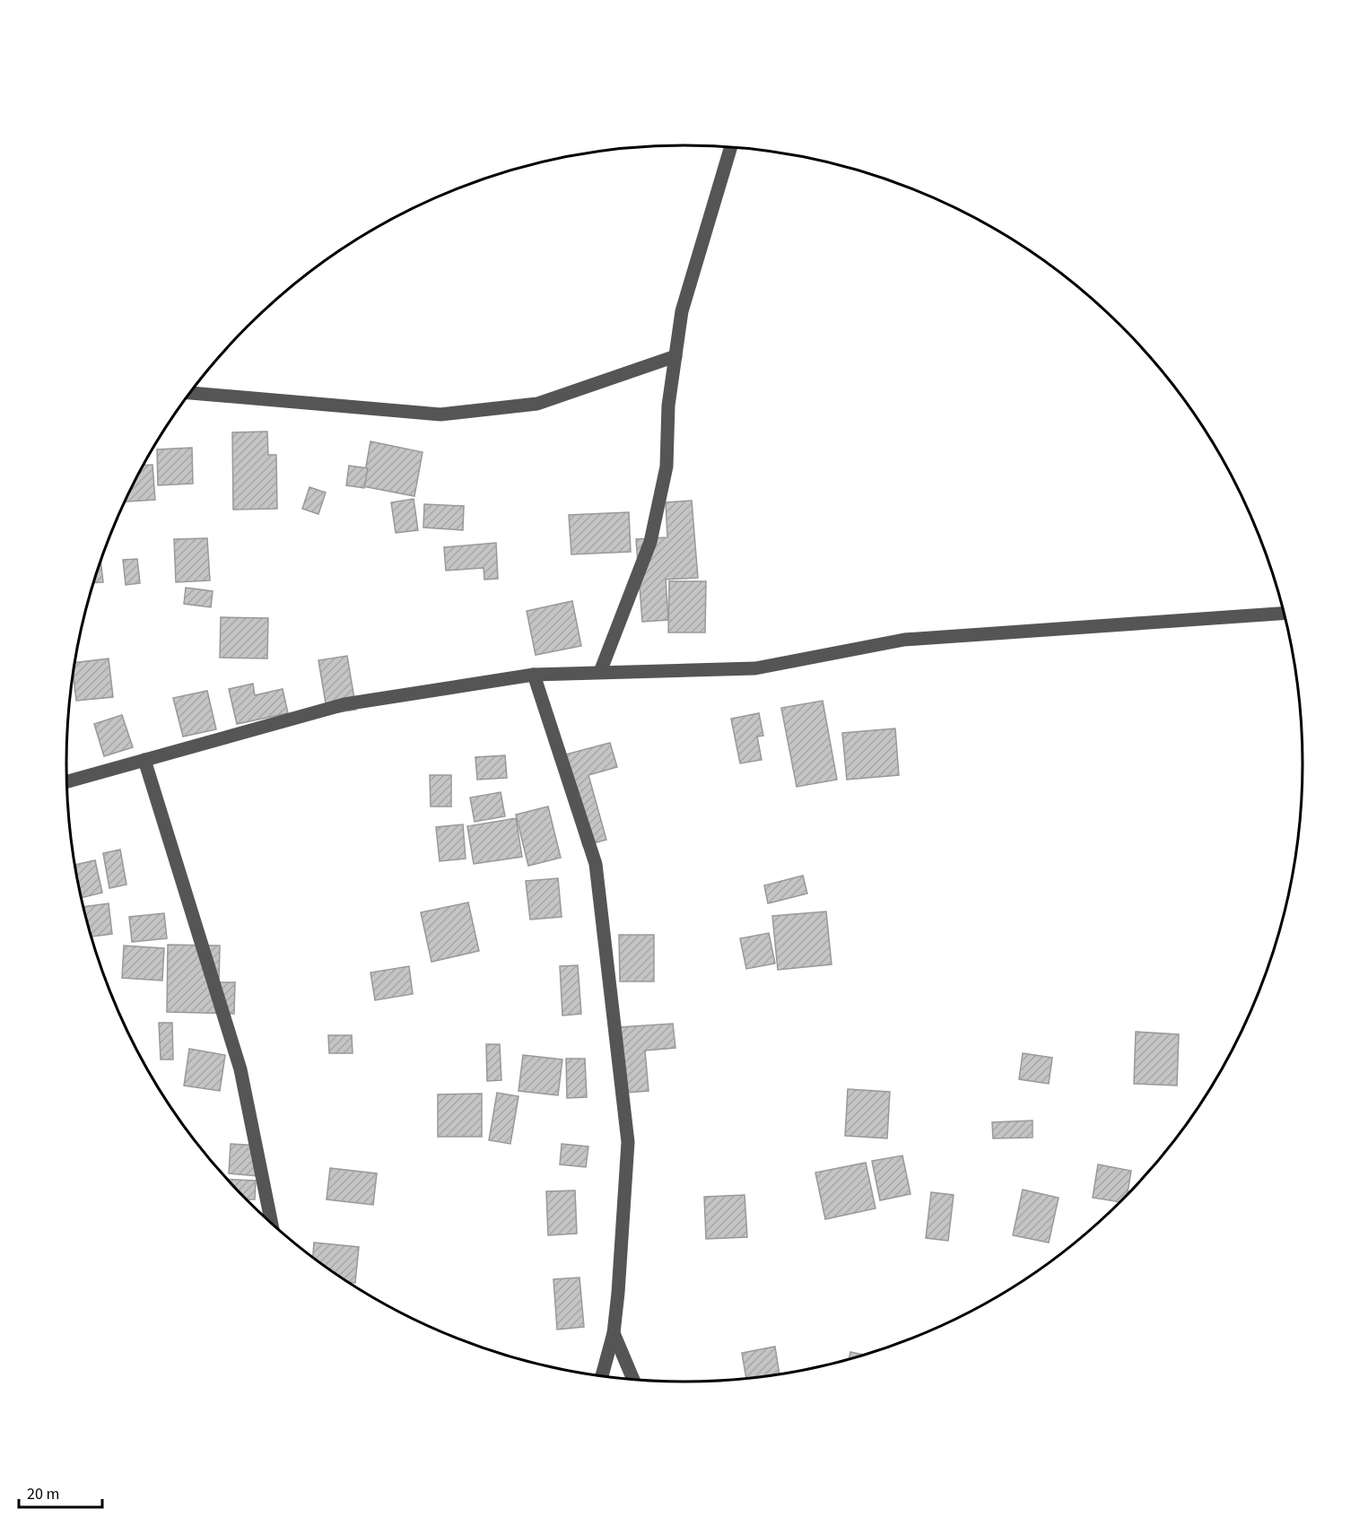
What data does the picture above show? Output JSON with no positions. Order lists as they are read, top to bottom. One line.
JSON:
{"scale_bar":"20 m"}
